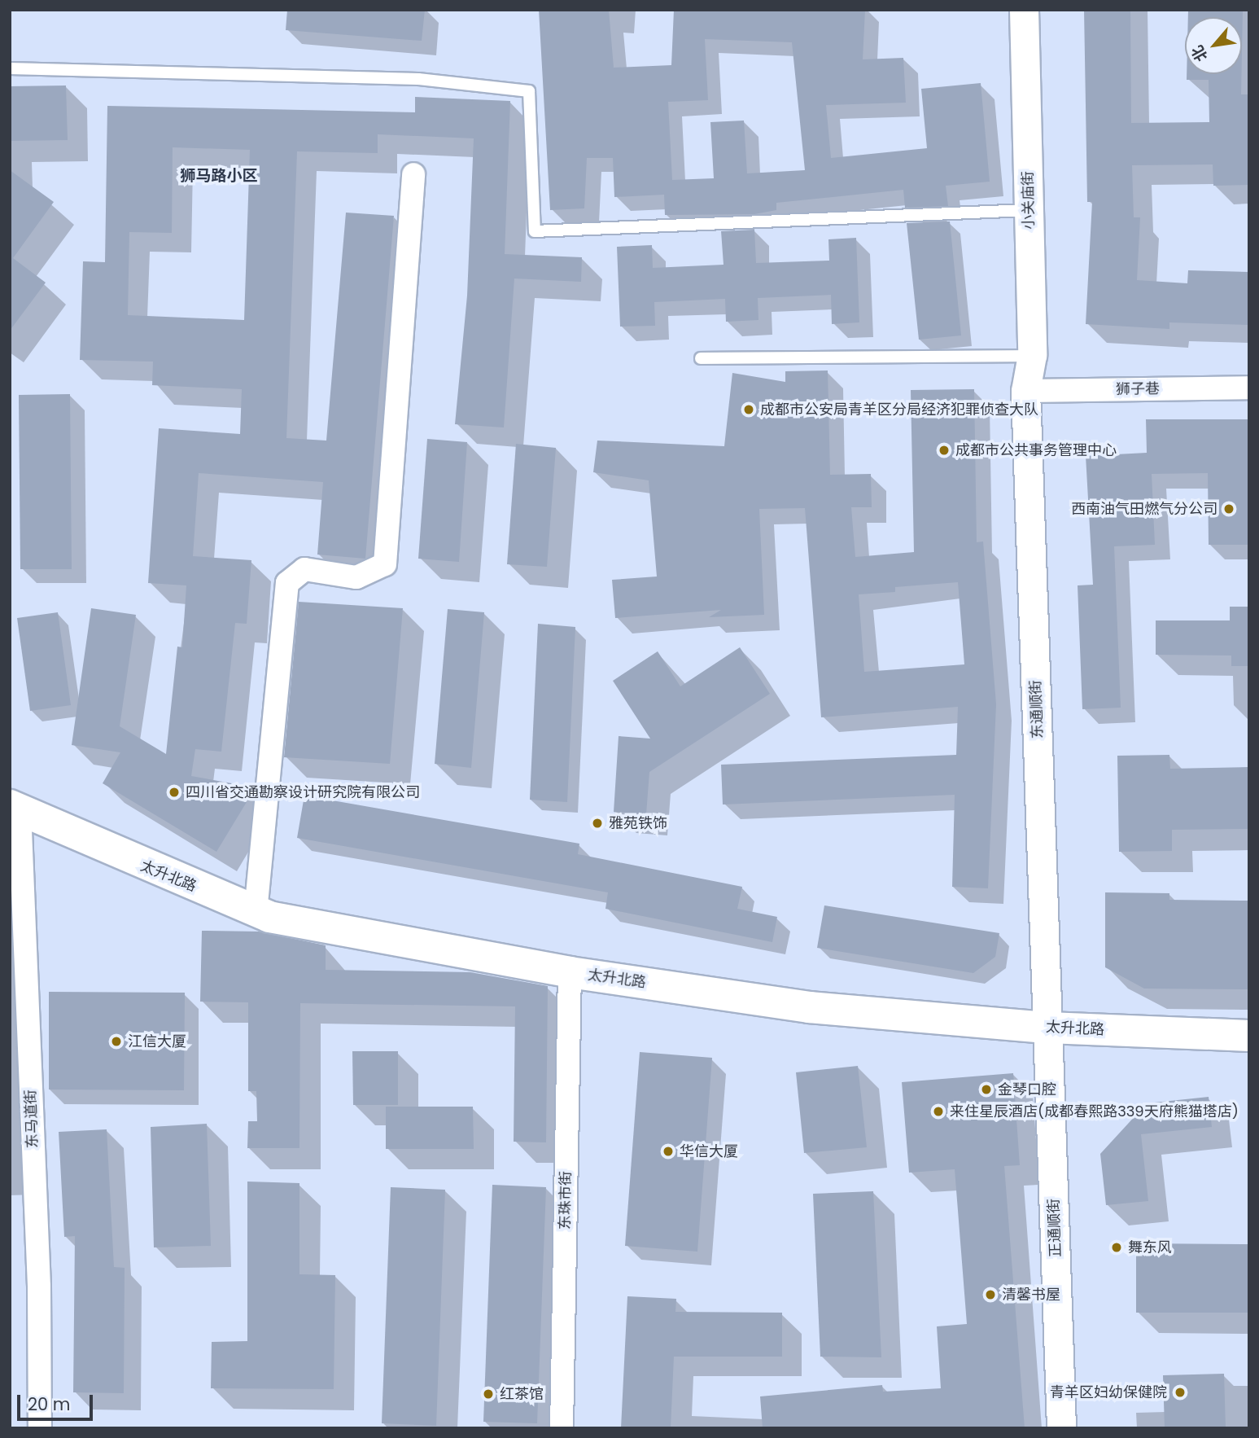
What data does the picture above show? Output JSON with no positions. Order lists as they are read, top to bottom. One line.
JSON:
{"streets":{"main road":["太升北路"],"street":["小关庙街","狮子巷","东通顺街","东马道街","东珠市街","正通顺街"]},"crossings":[["小关庙街","狮子巷"],["小关庙街","东通顺街"],["狮子巷","东通顺街"],["东通顺街","太升北路"],["东通顺街","正通顺街"],["太升北路","东马道街"],["太升北路","东珠市街"],["太升北路","正通顺街"]],"districts":["狮马路小区"],"places":["成都市公安局青羊区分局经济犯罪侦查大队","成都市公共事务管理中心","西南油气田燃气分公司","四川省交通勘察设计研究院有限公司","雅苑铁饰","江信大厦","金琴口腔","来住星辰酒店(成都春熙路339天府熊猫塔店)","华信大厦","舞东风","清馨书屋","青羊区妇幼保健院","红茶馆"],"scale_bar":"20 m","north":"bottom left"}
